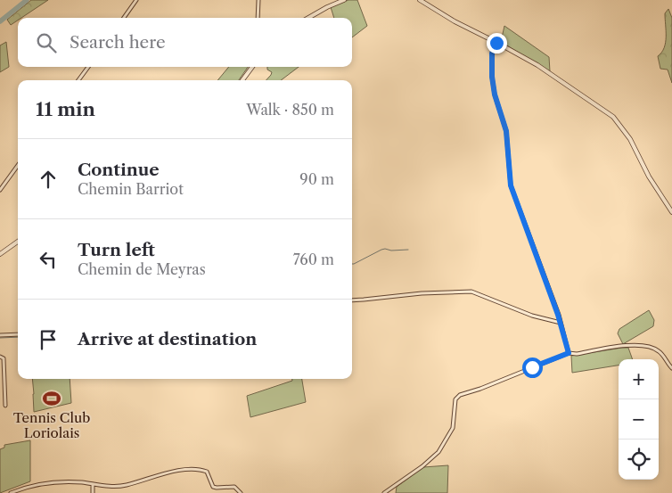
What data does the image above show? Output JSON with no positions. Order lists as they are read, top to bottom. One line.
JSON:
{"places":{"sports":["Tennis Club Loriolais"]},"page":{"search":"Search here","heading":["11 min","Walk · 850 m"],"list":[["Continue","Chemin Barriot","90 m"],["Turn left","Chemin de Meyras","760 m"],"Arrive at destination"],"map_buttons":["+","−"]}}
